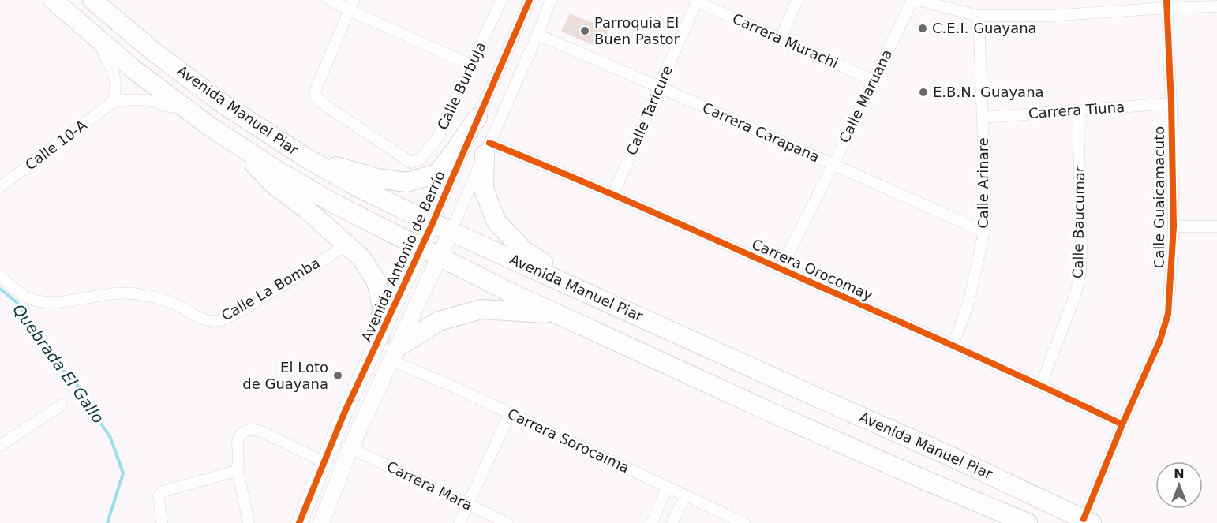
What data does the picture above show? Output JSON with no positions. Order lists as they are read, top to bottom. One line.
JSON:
{"streets":{"highway":["Avenida Manuel Piar"],"street":["Carrera Murachi","Calle Burbuja","Calle Maruana","Calle Taricure","Carrera Tiuna","Carrera Carapana","Calle 10-A","Calle Arinare","Calle Guaicamacuto","Calle Baucumar","Avenida Antonio de Berrío","Carrera Orocomay","Calle La Bomba","Carrera Sorocaima","Carrera Mara"]},"crossings":[["Carrera Murachi","Calle Maruana"],["Carrera Murachi","Calle Taricure"],["Calle Maruana","Carrera Carapana"],["Calle Maruana","Carrera Orocomay"],["Avenida Manuel Piar","Calle Guaicamacuto"],["Avenida Manuel Piar","Avenida Antonio de Berrío"],["Calle Taricure","Carrera Carapana"],["Calle Taricure","Carrera Orocomay"],["Carrera Tiuna","Calle Arinare"],["Carrera Tiuna","Calle Guaicamacuto"],["Carrera Tiuna","Calle Baucumar"],["Carrera Carapana","Calle Arinare"],["Calle Arinare","Carrera Orocomay"],["Calle Guaicamacuto","Carrera Orocomay"],["Calle Baucumar","Carrera Orocomay"]],"water":["Quebrada El Gallo"],"places":["C.E.I. Guayana","Parroquia El Buen Pastor","E.B.N. Guayana","El Loto de Guayana"],"north":"top"}
